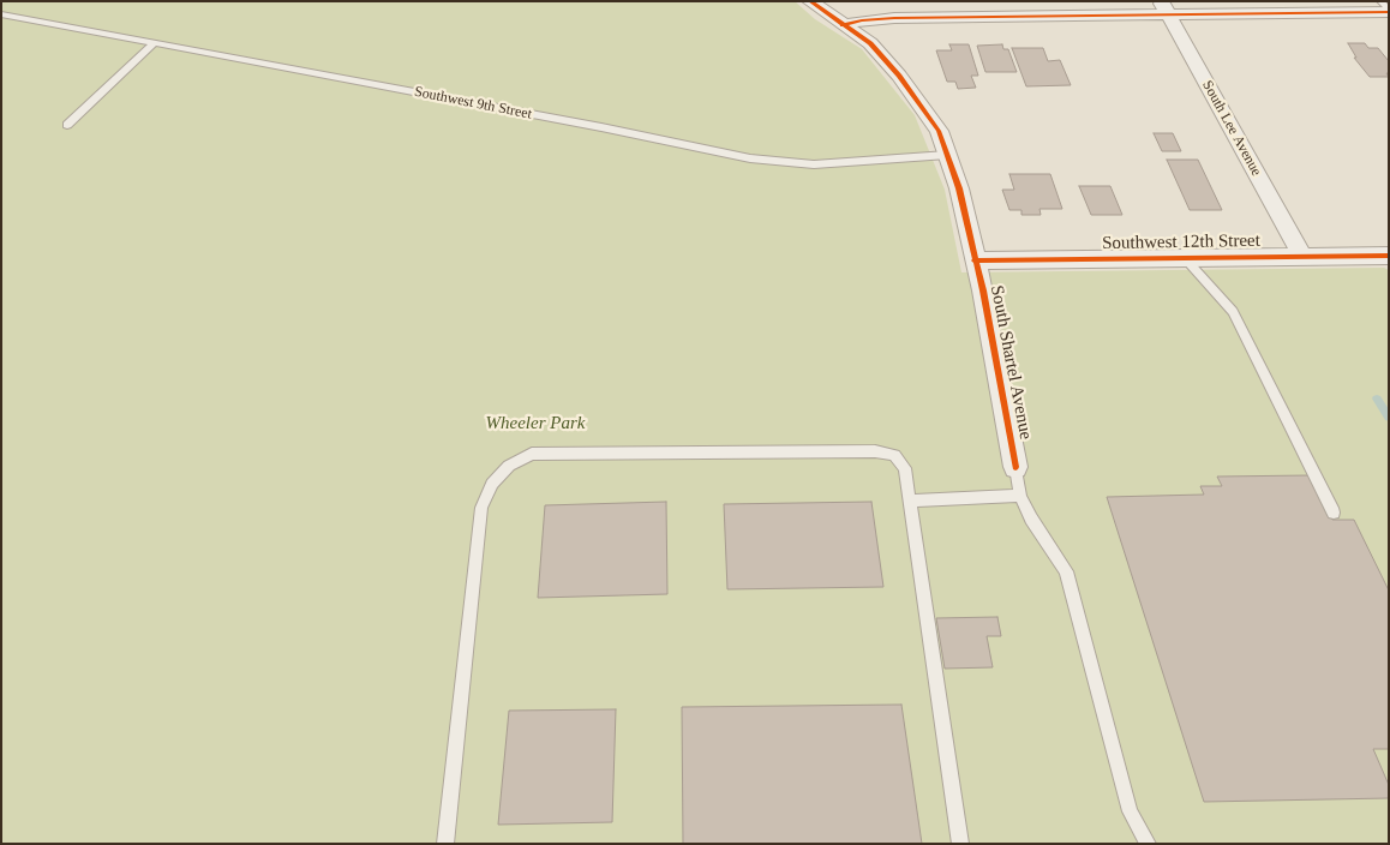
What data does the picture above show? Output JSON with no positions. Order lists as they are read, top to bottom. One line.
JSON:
{"streets":{"street":["South Lee Avenue","Southwest 12th Street","South Shartel Avenue"],"lane":["Southwest 9th Street"]},"crossings":[["Southwest 9th Street","South Shartel Avenue"],["South Lee Avenue","Southwest 12th Street"],["Southwest 12th Street","South Shartel Avenue"]],"parks":["Wheeler Park"]}
